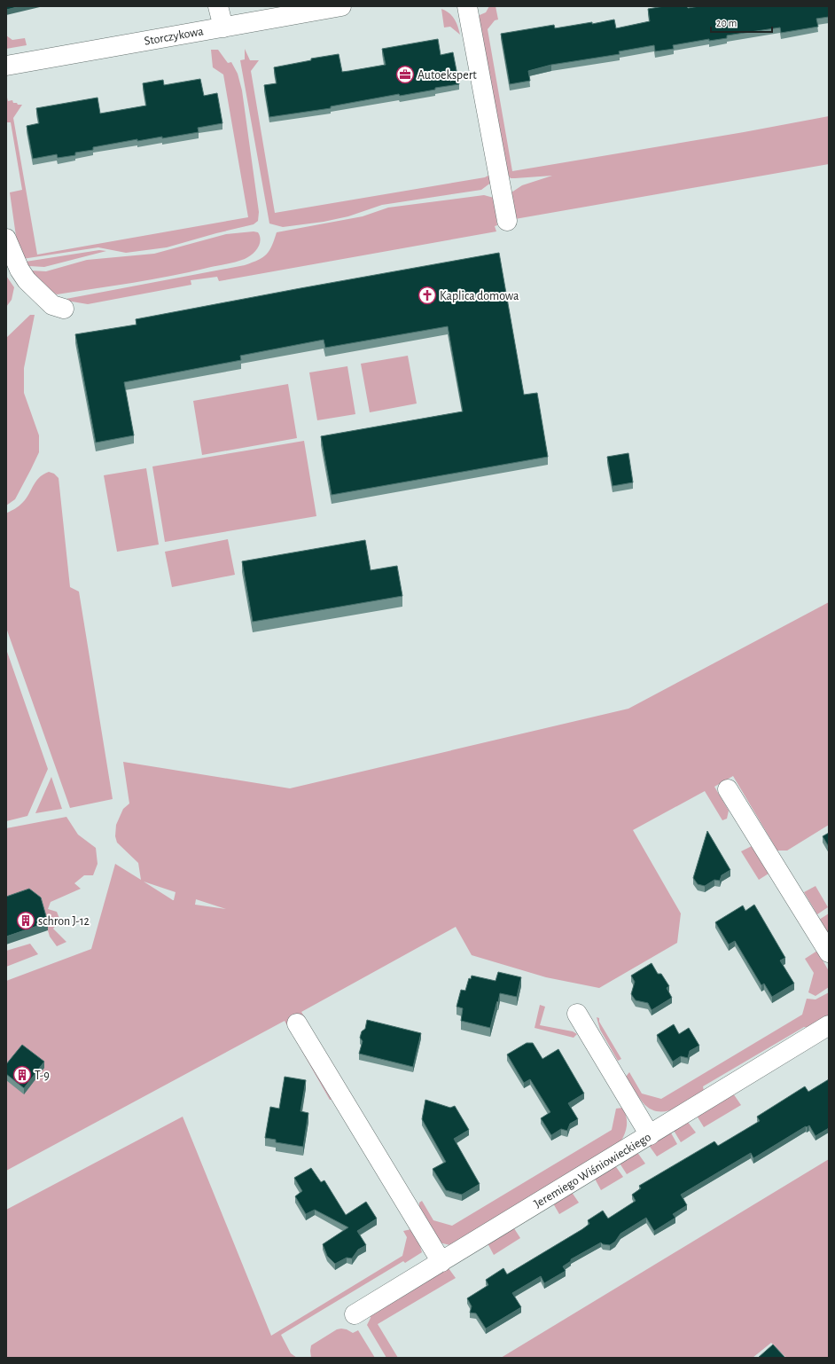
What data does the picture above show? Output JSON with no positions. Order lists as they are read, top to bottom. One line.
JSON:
{"streets":{"street":["Storczykowa","Jeremiego Wiśniowieckiego"]},"places":{"office":["Autoekspert"],"church":["Kaplica domowa"],"building":["schron J-12","T-9"]},"scale_bar":"20 m"}
